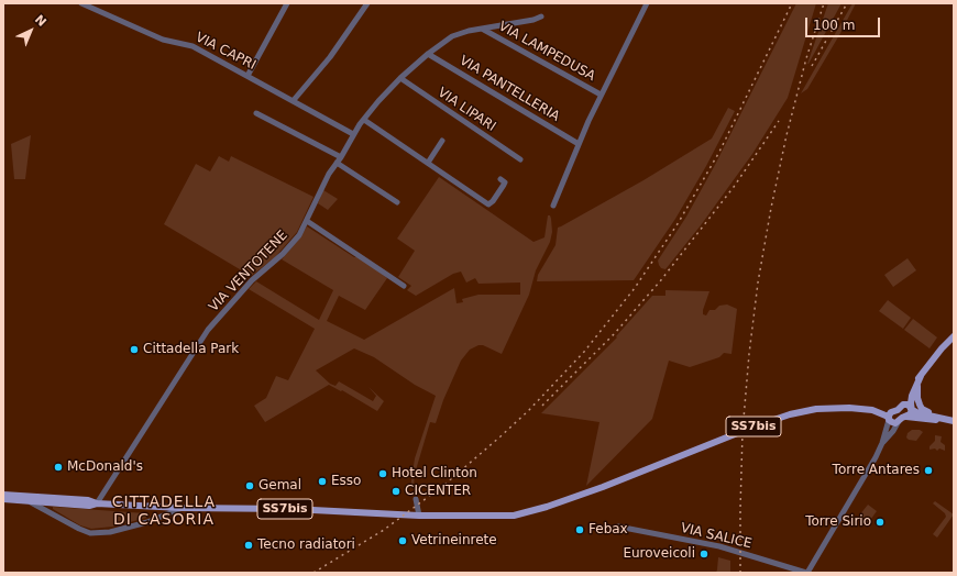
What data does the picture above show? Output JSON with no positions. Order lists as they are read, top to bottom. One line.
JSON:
{"streets":{"main road":["SS7bis"],"street":["VIA CAPRI","VIA LAMPEDUSA","VIA PANTELLERIA","VIA LIPARI","VIA VENTOTENE","VIA SALICE"]},"crossings":[["VIA CAPRI","VIA VENTOTENE"],["VIA LAMPEDUSA","VIA VENTOTENE"],["VIA PANTELLERIA","VIA VENTOTENE"],["VIA LIPARI","VIA VENTOTENE"],["VIA VENTOTENE","SS7bis"]],"districts":["CITTADELLA DI CASORIA"],"places":["Cittadella Park","McDonald's","Torre Antares","Hotel Clinton","Esso","Gemal","CICENTER","Torre Sirio","Febax","Vetrineinrete","Tecno radiatori","Euroveicoli"],"scale_bar":"100 m","north":"top right"}
